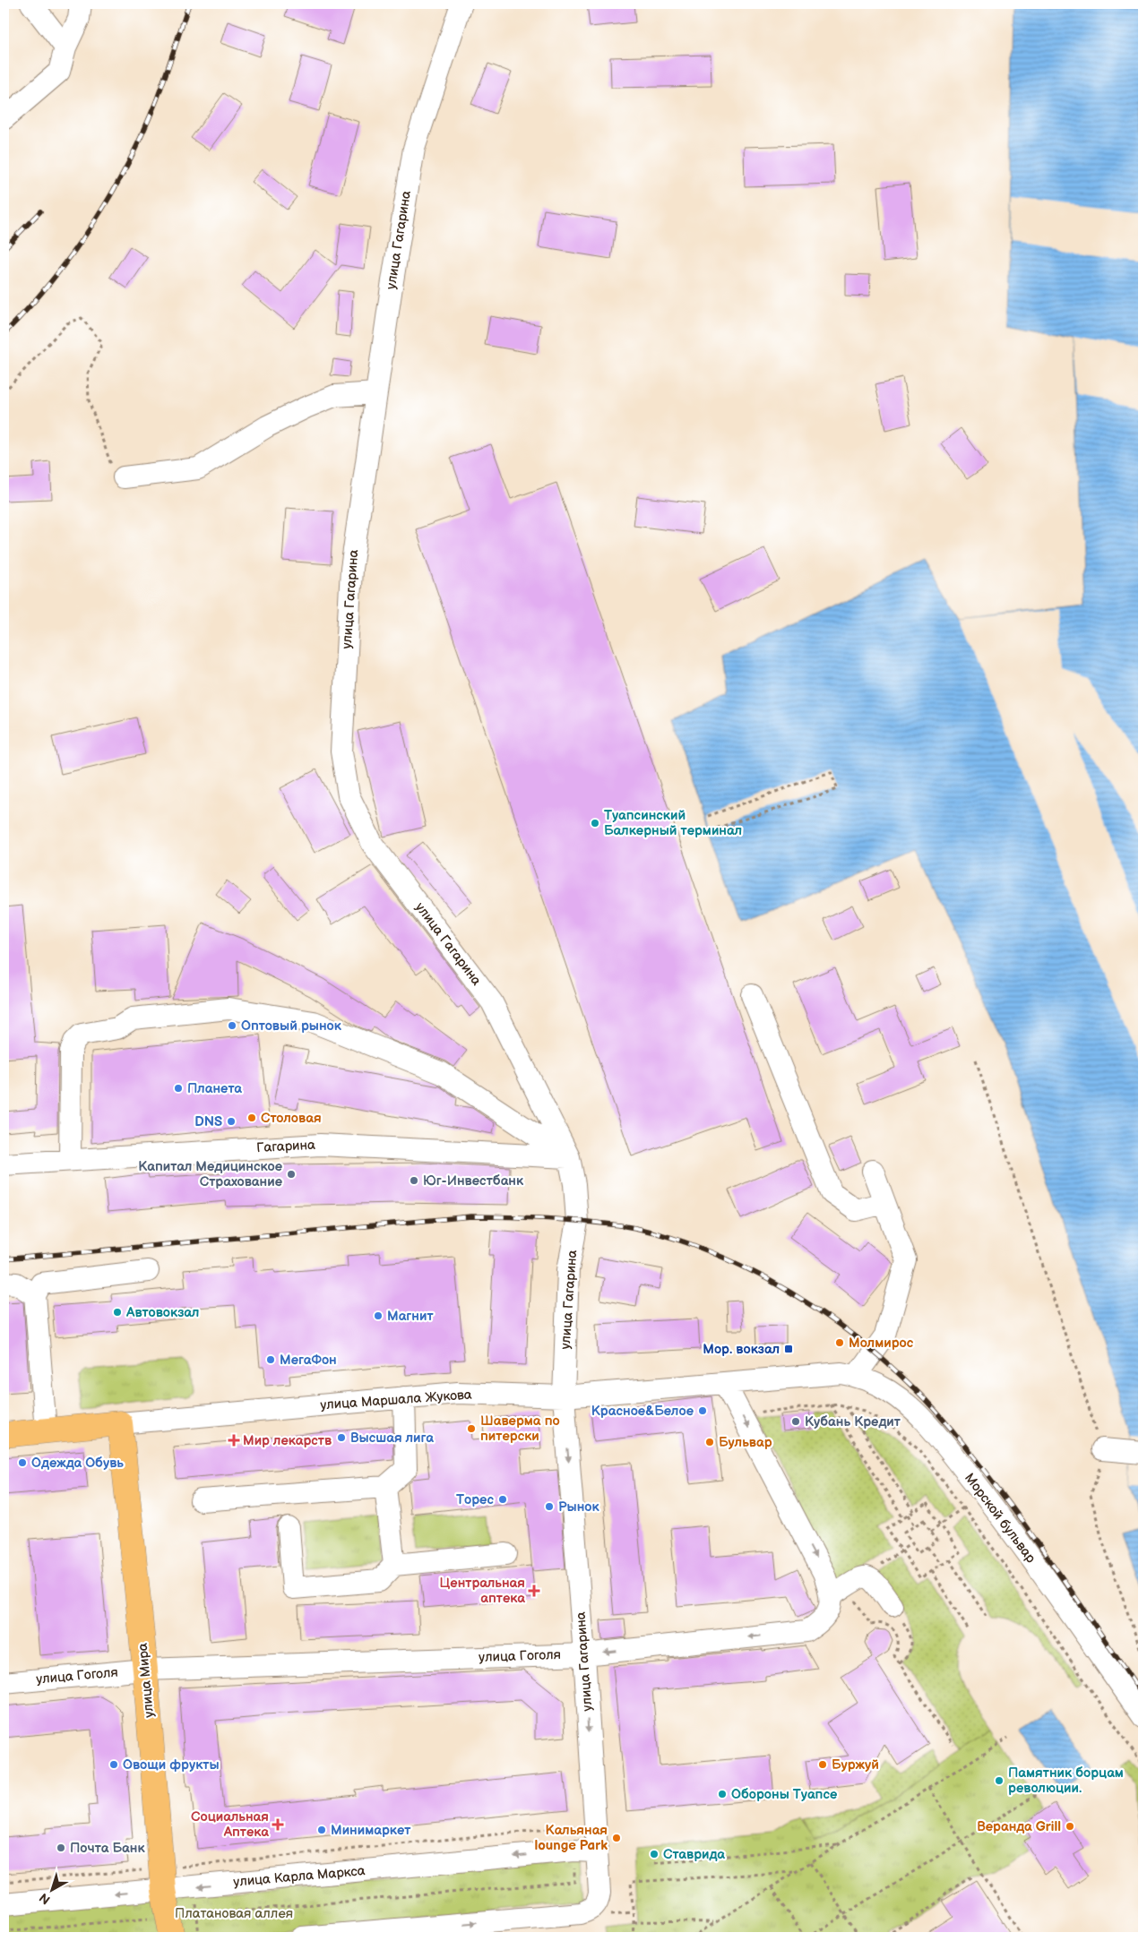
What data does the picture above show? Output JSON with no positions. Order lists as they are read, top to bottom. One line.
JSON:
{"streets":{"main road":["улица Маршала Жукова","улица Мира"],"street":["улица Гагарина","Гагарина","Морской бульвар","улица Гоголя","улица Карла Маркса"]},"crossings":[["улица Гагарина","Гагарина"],["улица Гагарина","улица Маршала Жукова"],["улица Гагарина","улица Гоголя"],["улица Гагарина","улица Карла Маркса"],["улица Маршала Жукова","Морской бульвар"],["улица Маршала Жукова","улица Мира"],["улица Гоголя","улица Мира"],["улица Мира","улица Карла Маркса"]],"one_way":["улица Карла Маркса"],"parks":["Платановая аллея"],"places":{"other":["Туапсинский Балкерный терминал","Оптовый рынок","Планета","Столовая","DNS","Капитал Медицинское Страхование","Юг-Инвестбанк","Автовокзал","Магнит","Молмирос","МегаФон","Красное&Белое","Кубань Кредит","Шаверма по питерски","Высшая лига","Бульвар","Одежда Обувь","Торес","Рынок","Овощи фрукты","Буржуй","Памятник борцам революции.","Обороны Туапсе","Веранда Grill","Минимаркет","Кальяная lounge Park","Почта Банк","Ставрида"],"transit":["Мор. вокзал"],"health":["Мир лекарств","Центральная аптека","Социальная Аптека"]},"north":"bottom left"}
